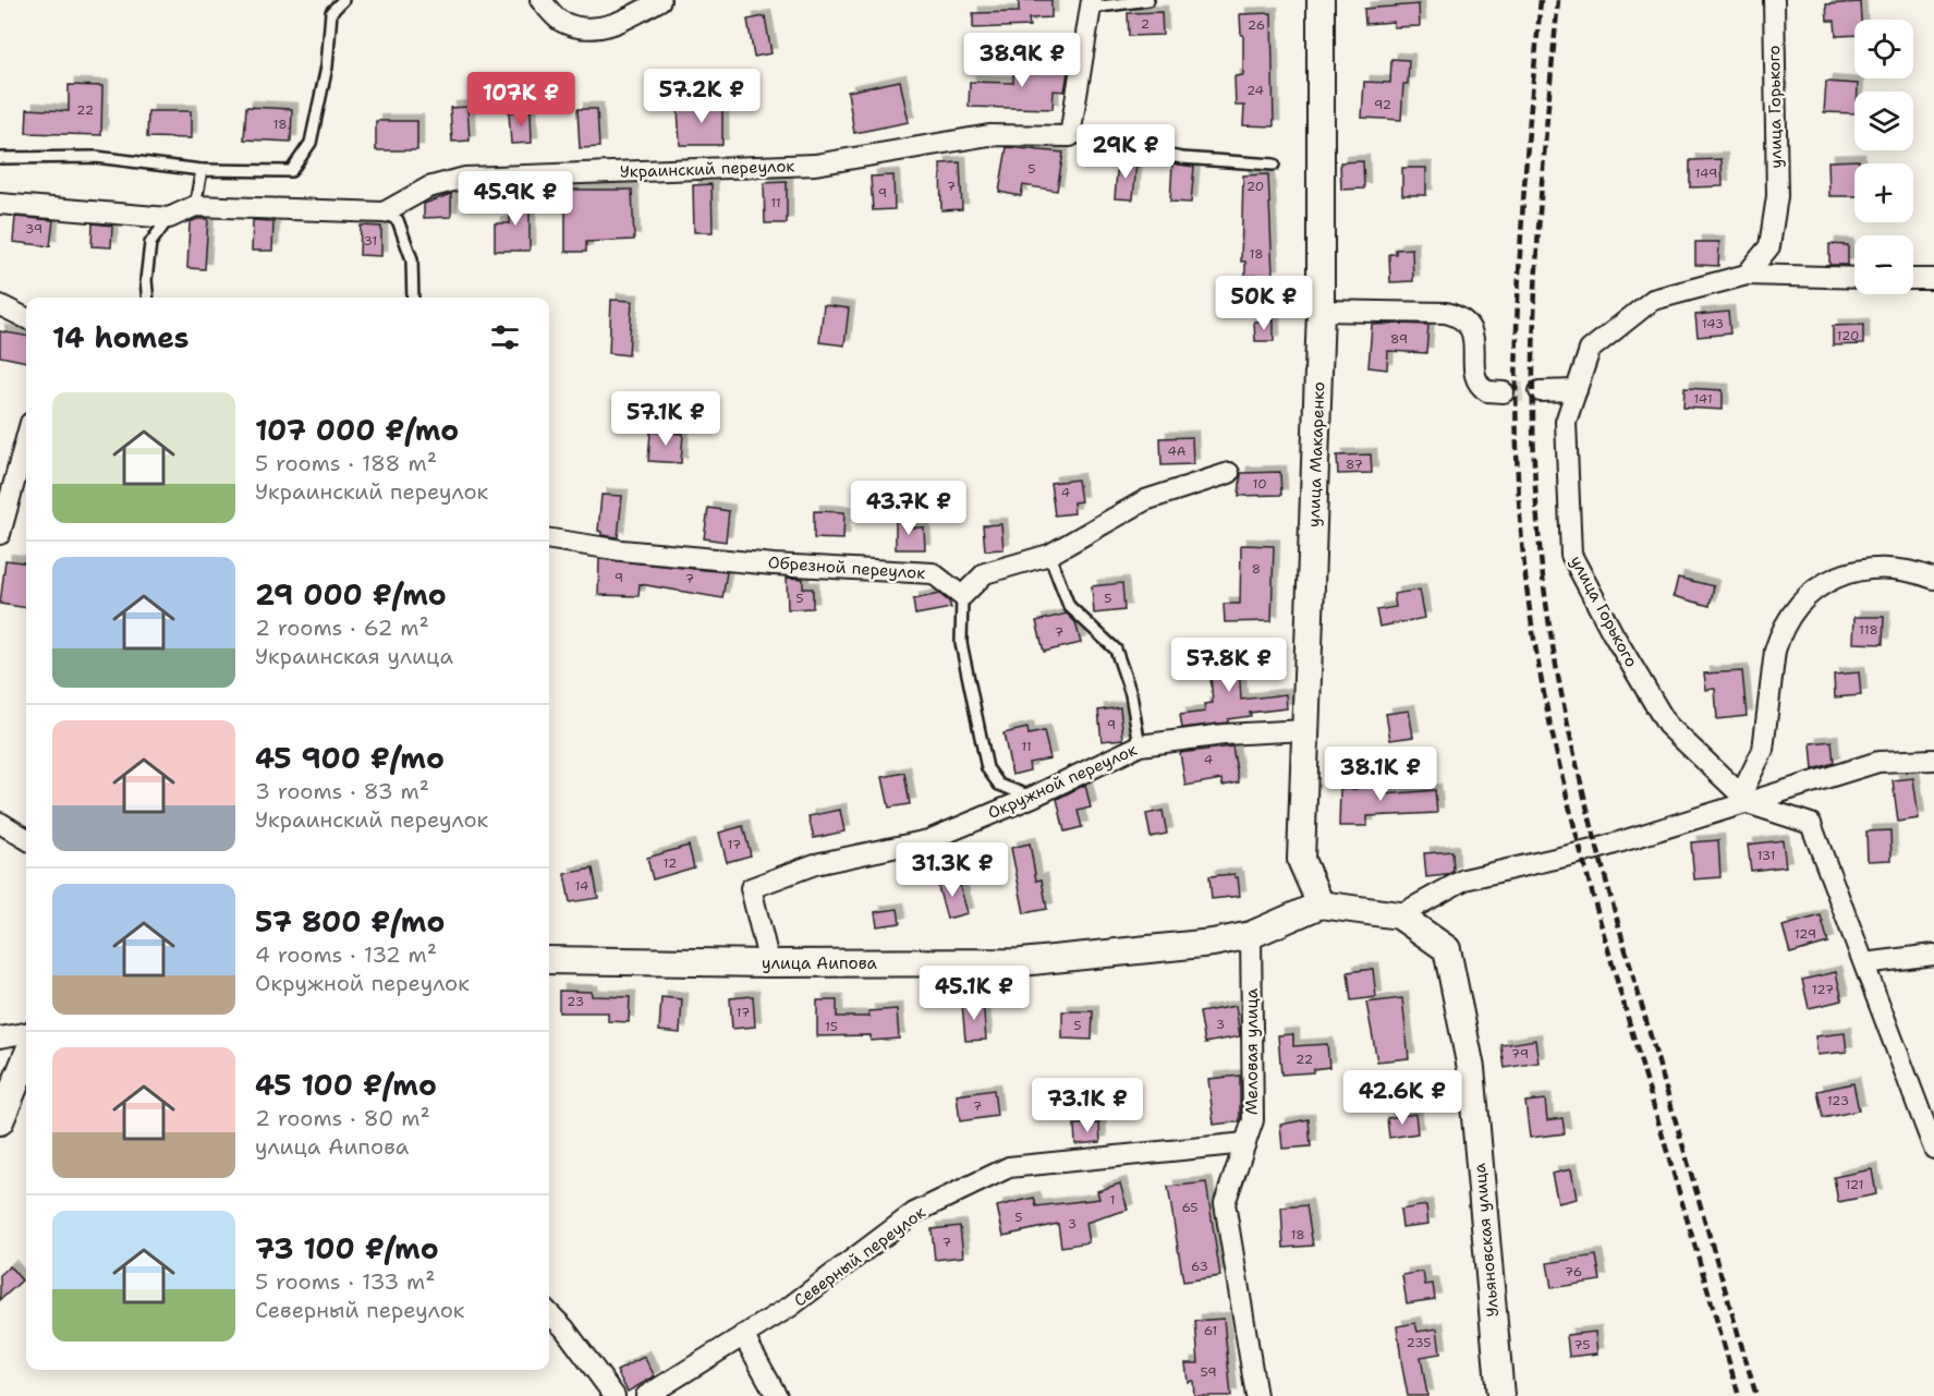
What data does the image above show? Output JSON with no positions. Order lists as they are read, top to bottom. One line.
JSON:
{"streets":{"main road":["улица Макаренко","улица Аипова","Ульяновская улица"],"street":["улица Горького","Украинский переулок","Обрезной переулок","Окружной переулок","Меловая улица","Северный переулок"]},"crossings":[["улица Макаренко","Окружной переулок"],["улица Макаренко","улица Аипова"],["улица Макаренко","Ульяновская улица"],["Окружной переулок","улица Аипова"],["улица Аипова","Меловая улица"],["улица Аипова","Ульяновская улица"],["Меловая улица","Северный переулок"]],"house_numbers":["2","26","24","92","22","18","5","149","7","20","9","11","39","31","18","143","120","89","141","4А","87","10","4","8","9","7","5","5","118","7","9","11","4","17","131","12","14","129","127","23","17","3","5","15","79","22","123","7","121","1","65","5","3","18","7","63","76","61","235","75","59"],"page":{"map_buttons":["+","−"],"price":["38.9K ₽","57.2K ₽","107K ₽","29K ₽","45.9K ₽","50K ₽","57.1K ₽","43.7K ₽","57.8K ₽","38.1K ₽","31.3K ₽","45.1K ₽","42.6K ₽","73.1K ₽"],"heading":"14 homes","list":[{"name":"107 000 ₽/mo","note":"5 rooms · 188 m² · Украинский переулок"},{"name":"29 000 ₽/mo","note":"2 rooms · 62 m² · Украинская улица"},{"name":"45 900 ₽/mo","note":"3 rooms · 83 m² · Украинский переулок"},{"name":"57 800 ₽/mo","note":"4 rooms · 132 m² · Окружной переулок"},{"name":"45 100 ₽/mo","note":"2 rooms · 80 m² · улица Аипова"},{"name":"73 100 ₽/mo","note":"5 rooms · 133 m² · Северный переулок"}]}}
